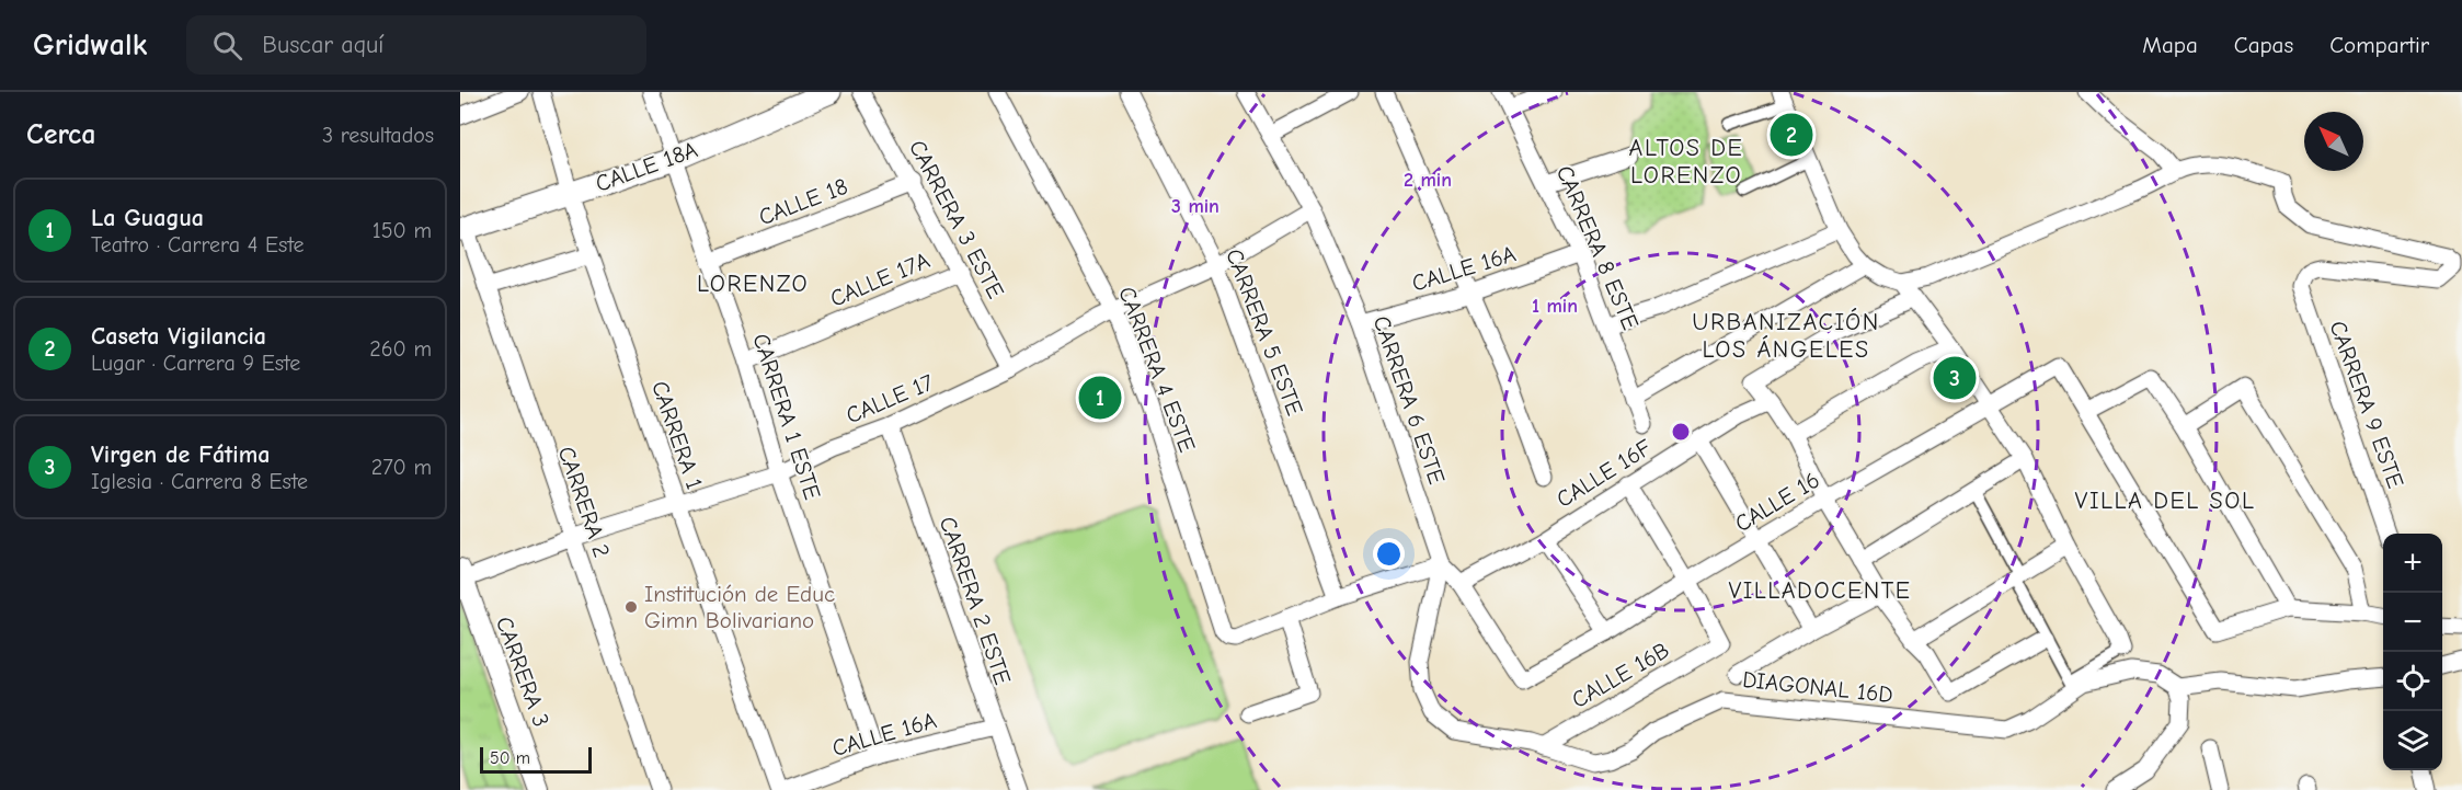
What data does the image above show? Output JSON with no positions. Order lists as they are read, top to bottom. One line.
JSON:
{"streets":{"main road":["CALLE 18A"],"street":["CALLE 18","CARRERA 3 ESTE","CARRERA 8 ESTE","CALLE 16A","CALLE 17A","CARRERA 5 ESTE","CARRERA 4 ESTE","CALLE 17","CARRERA 6 ESTE","CARRERA 9 ESTE","CARRERA 1 ESTE","CARRERA 1","CALLE 16F","CARRERA 2","CALLE 16","CARRERA 2 ESTE","CARRERA 3","CALLE 16B","DIAGONAL 16D"]},"crossings":[["CALLE 18A","CARRERA 1 ESTE"],["CALLE 18A","CARRERA 1"],["CALLE 18A","CARRERA 2"],["CALLE 18","CARRERA 3 ESTE"],["CALLE 18","CARRERA 1 ESTE"],["CARRERA 3 ESTE","CALLE 17A"],["CARRERA 3 ESTE","CALLE 17"],["CARRERA 8 ESTE","CALLE 16A"],["CALLE 16A","CARRERA 6 ESTE"],["CALLE 16A","CARRERA 1 ESTE"],["CALLE 16A","CARRERA 2 ESTE"],["CALLE 17A","CARRERA 1 ESTE"],["CARRERA 5 ESTE","CALLE 17"],["CARRERA 4 ESTE","CALLE 17"],["CALLE 17","CARRERA 6 ESTE"],["CALLE 17","CARRERA 1 ESTE"],["CALLE 17","CARRERA 1"],["CALLE 17","CARRERA 2"],["CALLE 17","CARRERA 2 ESTE"],["CALLE 17","CARRERA 3"],["CARRERA 6 ESTE","DIAGONAL 16D"],["CALLE 16F","CALLE 16"],["CALLE 16","CALLE 16B"],["CALLE 16B","DIAGONAL 16D"]],"districts":["ALTOS DE LORENZO","LORENZO","URBANIZACIÓN LOS ÁNGELES","VILLA DEL SOL","VILLADOCENTE"],"places":["Institución de Educ Gimn Bolivariano"],"scale_bar":"50 m","north":"top left","page":{"header":"Gridwalk","search":"Buscar aquí","nav":["Mapa","Capas","Compartir"],"heading":["Cerca","3 resultados"],"pins":["2","3","1"],"list":[{"mark":"1","name":"La Guagua","note":"Teatro · Carrera 4 Este","value":"150 m"},{"mark":"2","name":"Caseta Vigilancia","note":"Lugar · Carrera 9 Este","value":"260 m"},{"mark":"3","name":"Virgen de Fátima","note":"Iglesia · Carrera 8 Este","value":"270 m"}],"map_buttons":["+","−"],"scale":"50 m"},"rings":["2 min","3 min","1 min"]}
